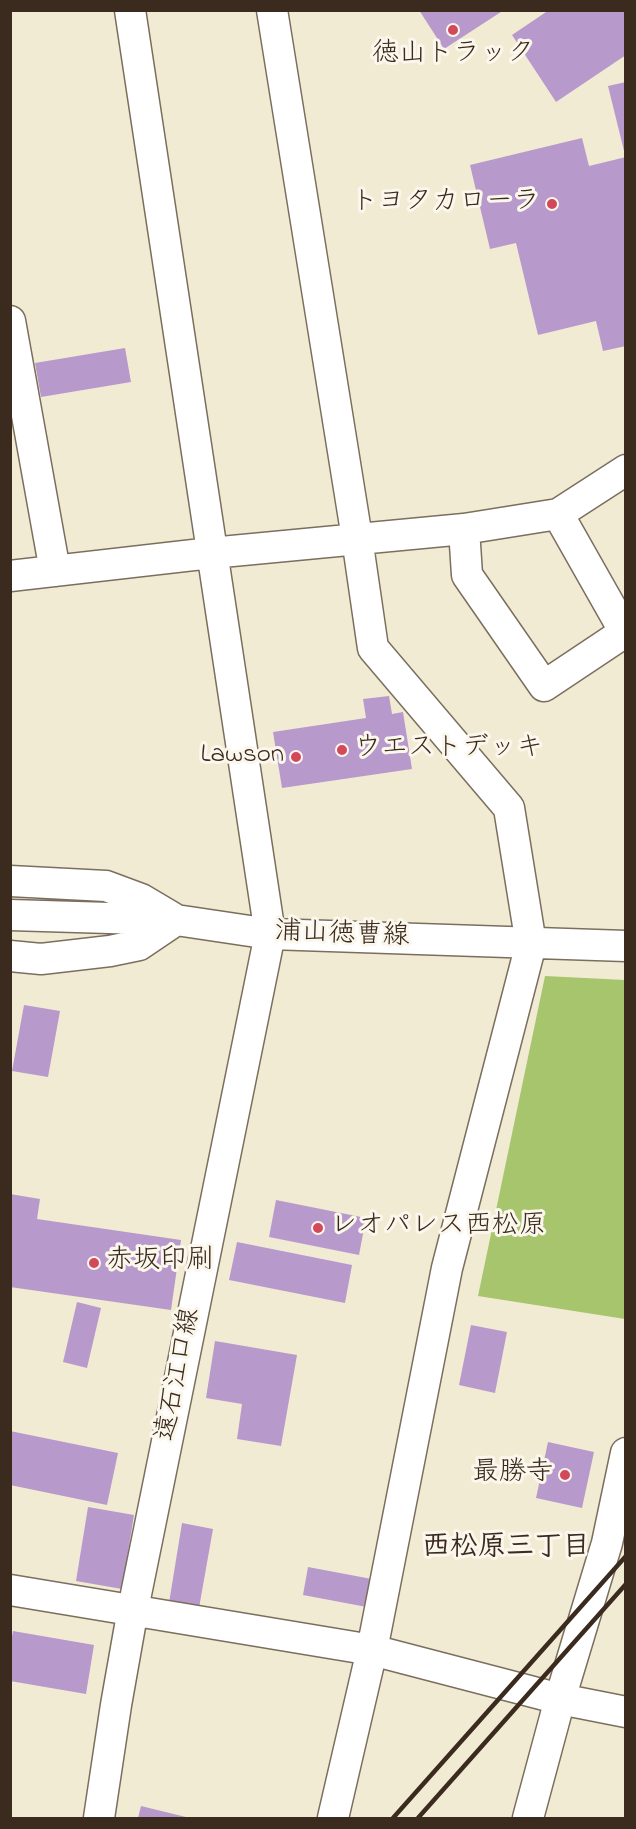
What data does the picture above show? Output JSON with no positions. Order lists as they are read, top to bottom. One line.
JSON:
{"streets":{"street":["浦山徳曹線","遠石江口線"]},"crossings":[["浦山徳曹線","遠石江口線"]],"districts":["西松原三丁目"],"places":["徳山トラック","トヨタカローラ","ウエストデッキ","Lawson","レオパレス西松原","赤坂印刷","最勝寺"]}
